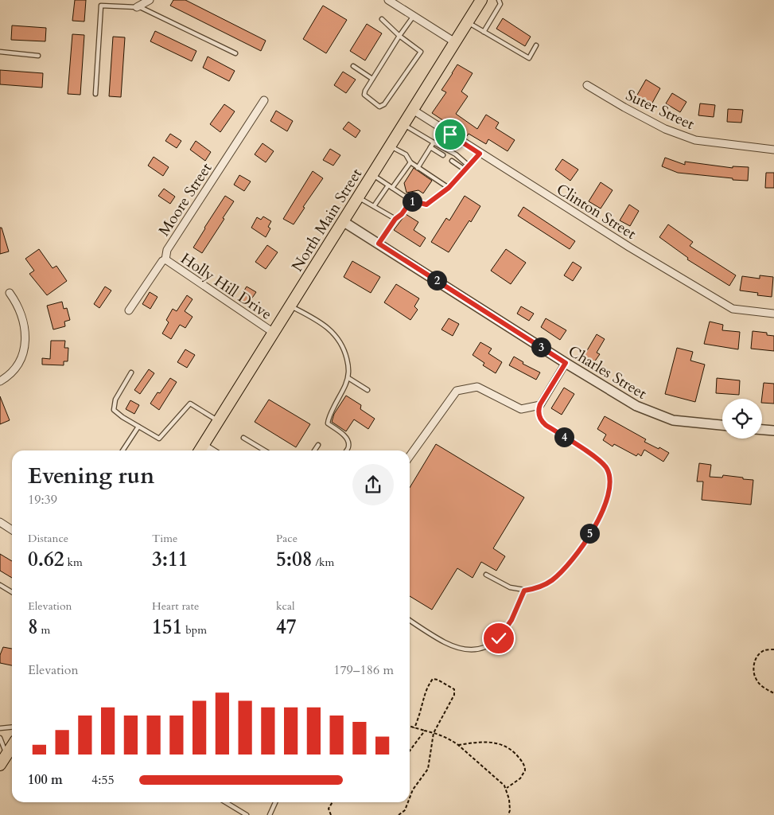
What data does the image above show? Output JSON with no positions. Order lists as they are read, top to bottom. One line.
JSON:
{"streets":{"main road":["North Main Street"],"street":["Suter Street","Moore Street","Clinton Street","Holly Hill Drive","Charles Street"]},"crossings":[["Moore Street","Holly Hill Drive"],["Clinton Street","North Main Street"],["North Main Street","Holly Hill Drive"],["North Main Street","Charles Street"]],"page":{"pins":["1","2","3","4","5"],"heading":["Evening run","19:39"],"stats":[["Distance","0.62 km"],["Time","3:11"],["Pace","5:08 /km"],["Elevation","8 m"],["Heart rate","151 bpm"],["kcal","47"]],"chart":["Elevation","179–186 m"],"list":[{"name":"100 m","note":"4:55"}]}}
